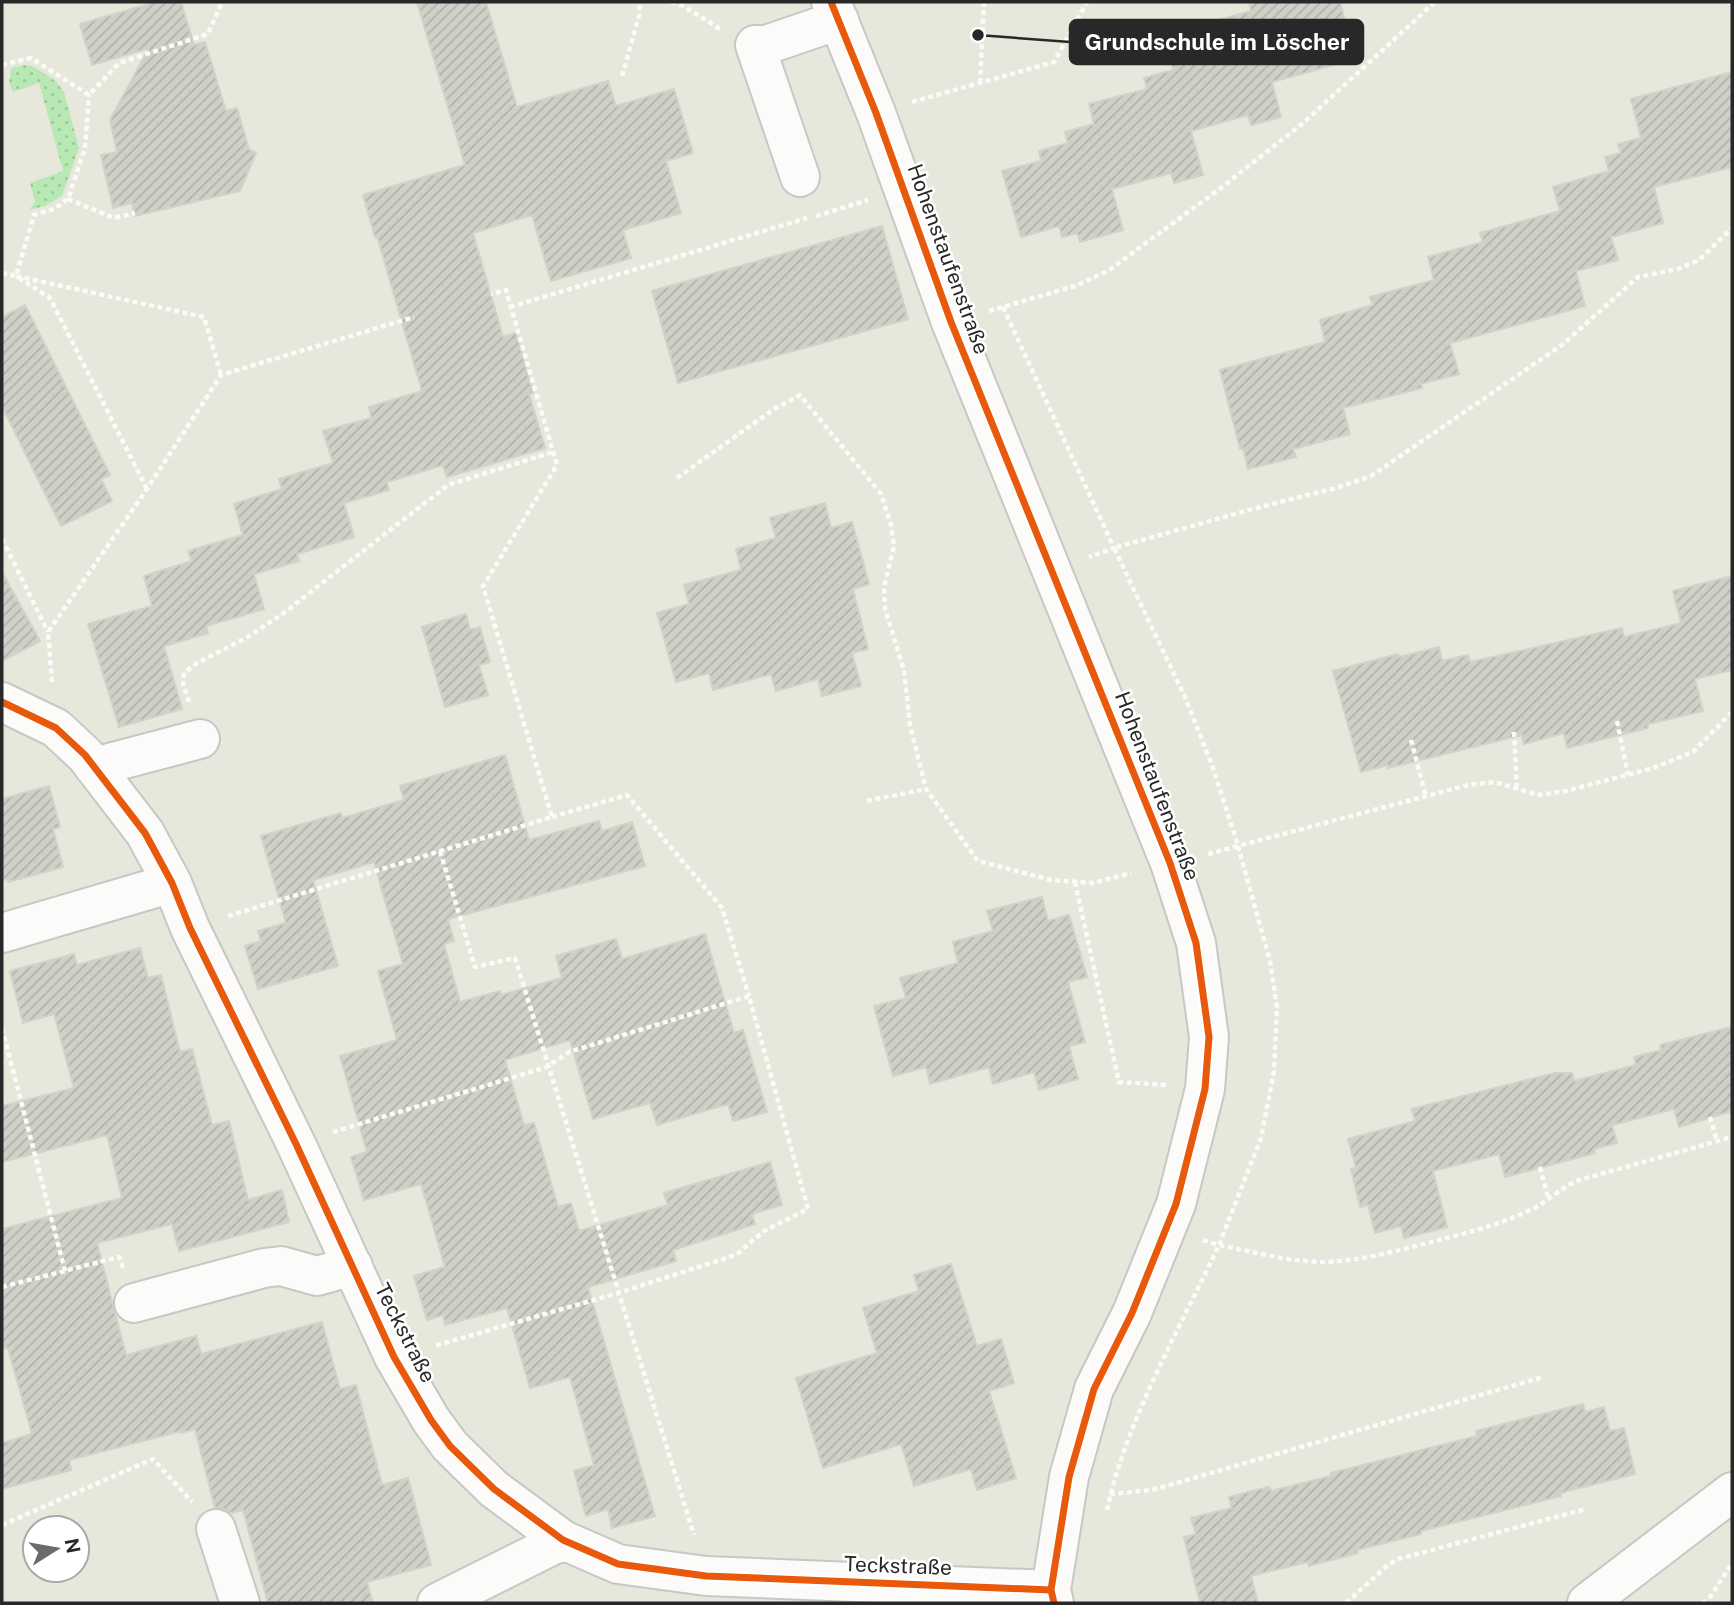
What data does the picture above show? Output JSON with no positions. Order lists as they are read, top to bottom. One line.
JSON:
{"streets":{"street":["Hohenstaufenstraße","Teckstraße"]},"crossings":[["Hohenstaufenstraße","Teckstraße"]],"places":["Grundschule im Löscher"],"north":"right"}
